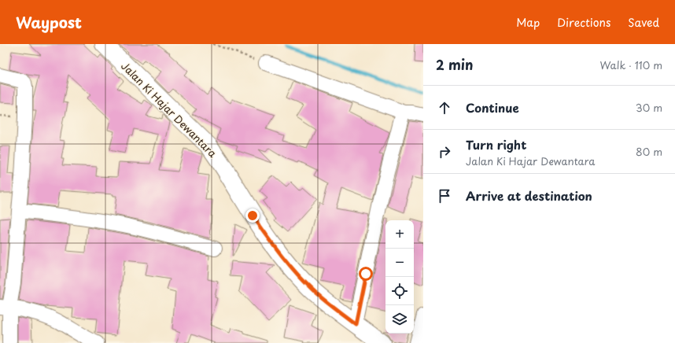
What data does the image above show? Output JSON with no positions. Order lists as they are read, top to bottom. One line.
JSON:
{"streets":{"street":["Jalan Ki Hajar Dewantara"]},"page":{"header":"Waypost","nav":["Map","Directions","Saved"],"heading":["2 min","Walk · 110 m"],"list":[["Continue","30 m"],["Turn right","Jalan Ki Hajar Dewantara","80 m"],"Arrive at destination"],"map_buttons":["+","−"]}}
